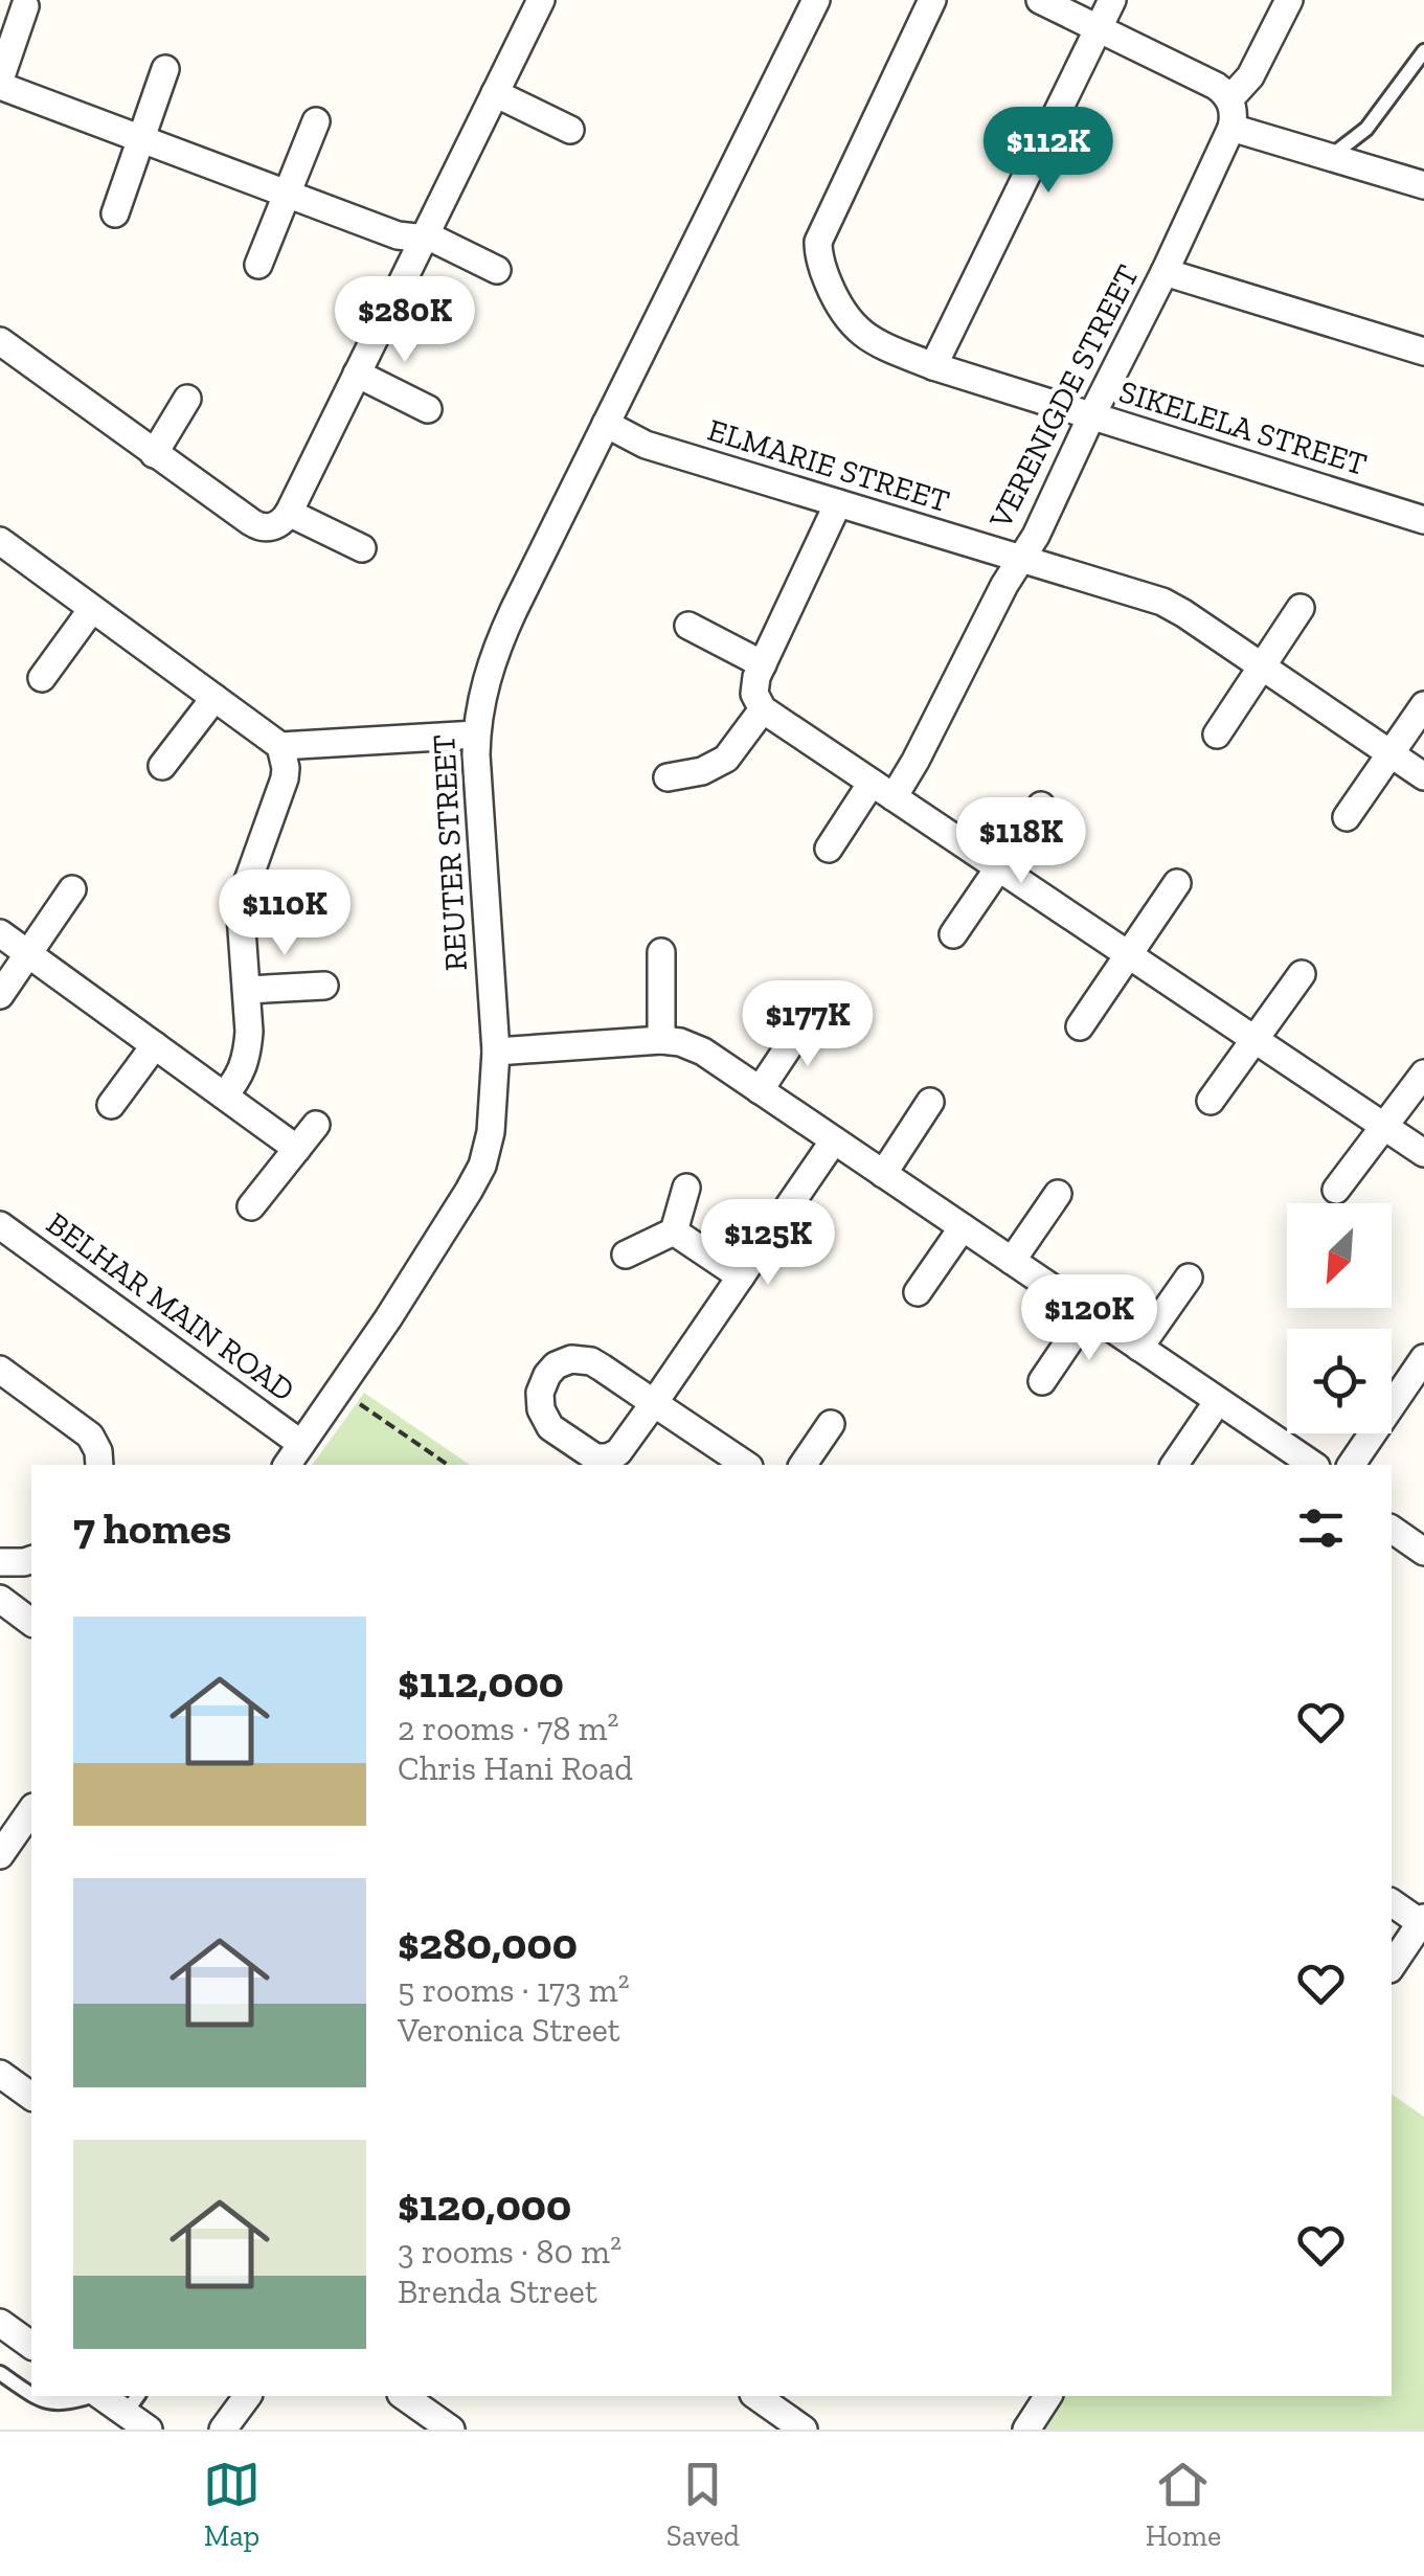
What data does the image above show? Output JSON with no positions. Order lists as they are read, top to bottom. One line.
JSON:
{"streets":{"street":["VERENIGDE STREET","SIKELELA STREET","ELMARIE STREET","REUTER STREET","BELHAR MAIN ROAD"]},"crossings":[["VERENIGDE STREET","SIKELELA STREET"],["VERENIGDE STREET","ELMARIE STREET"],["ELMARIE STREET","REUTER STREET"],["REUTER STREET","BELHAR MAIN ROAD"]],"north":"bottom left","page":{"price":["$112K","$280K","$118K","$110K","$177K","$125K","$120K"],"heading":"7 homes","list":[{"name":"$112,000","note":"2 rooms · 78 m² · Chris Hani Road"},{"name":"$280,000","note":"5 rooms · 173 m² · Veronica Street"},{"name":"$120,000","note":"3 rooms · 80 m² · Brenda Street"}],"tabs":["Map","Saved","Home"]}}
